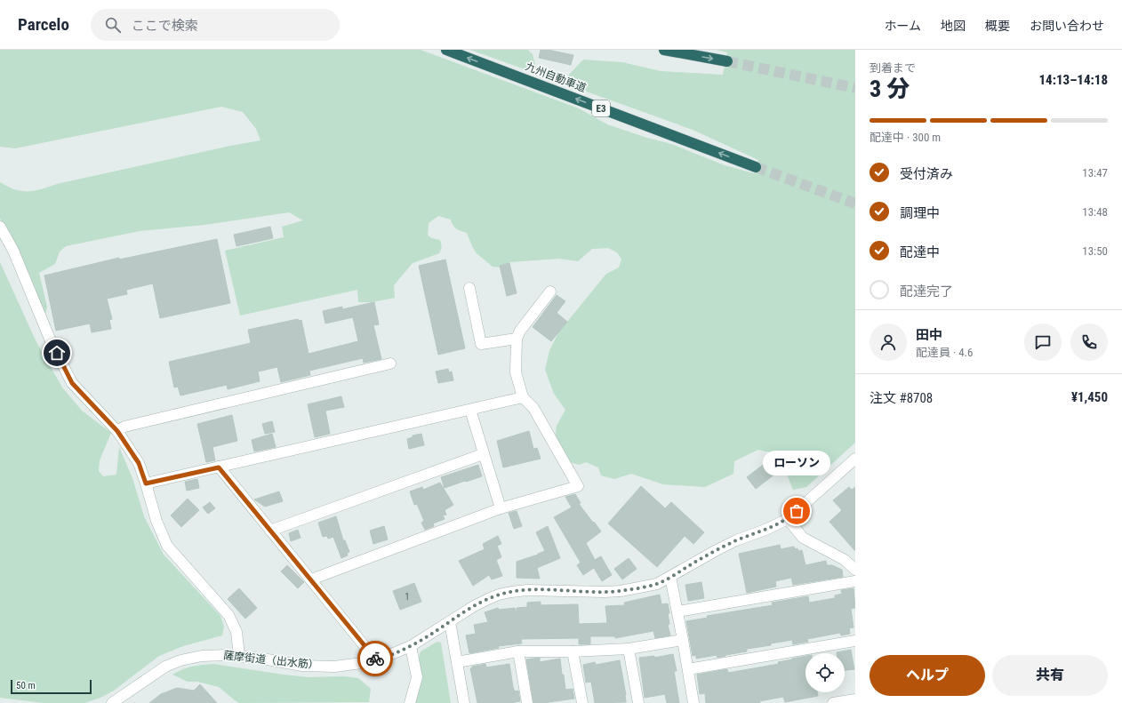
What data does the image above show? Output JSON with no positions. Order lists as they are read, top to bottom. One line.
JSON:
{"streets":{"highway":["九州自動車道","E3"],"street":["薩摩街道（出水筋）"]},"one_way":["九州自動車道"],"places":["ローソン"],"house_numbers":["1"],"scale_bar":"50 m","page":{"header":"Parcelo","search":"ここで検索","nav":["ホーム","地図","概要","お問い合わせ"],"heading":["3 分","到着まで","14:13–14:18"],"panel":["田中","配達員 · 4.6","注文 #8708","¥1,450"],"bar":"配達中 · 300 m","list":[["受付済み","13:47"],["調理中","13:48"],["配達中","13:50"],"配達完了"],"bubble":"ローソン","buttons":["ヘルプ","共有"],"scale":"50 m"}}
